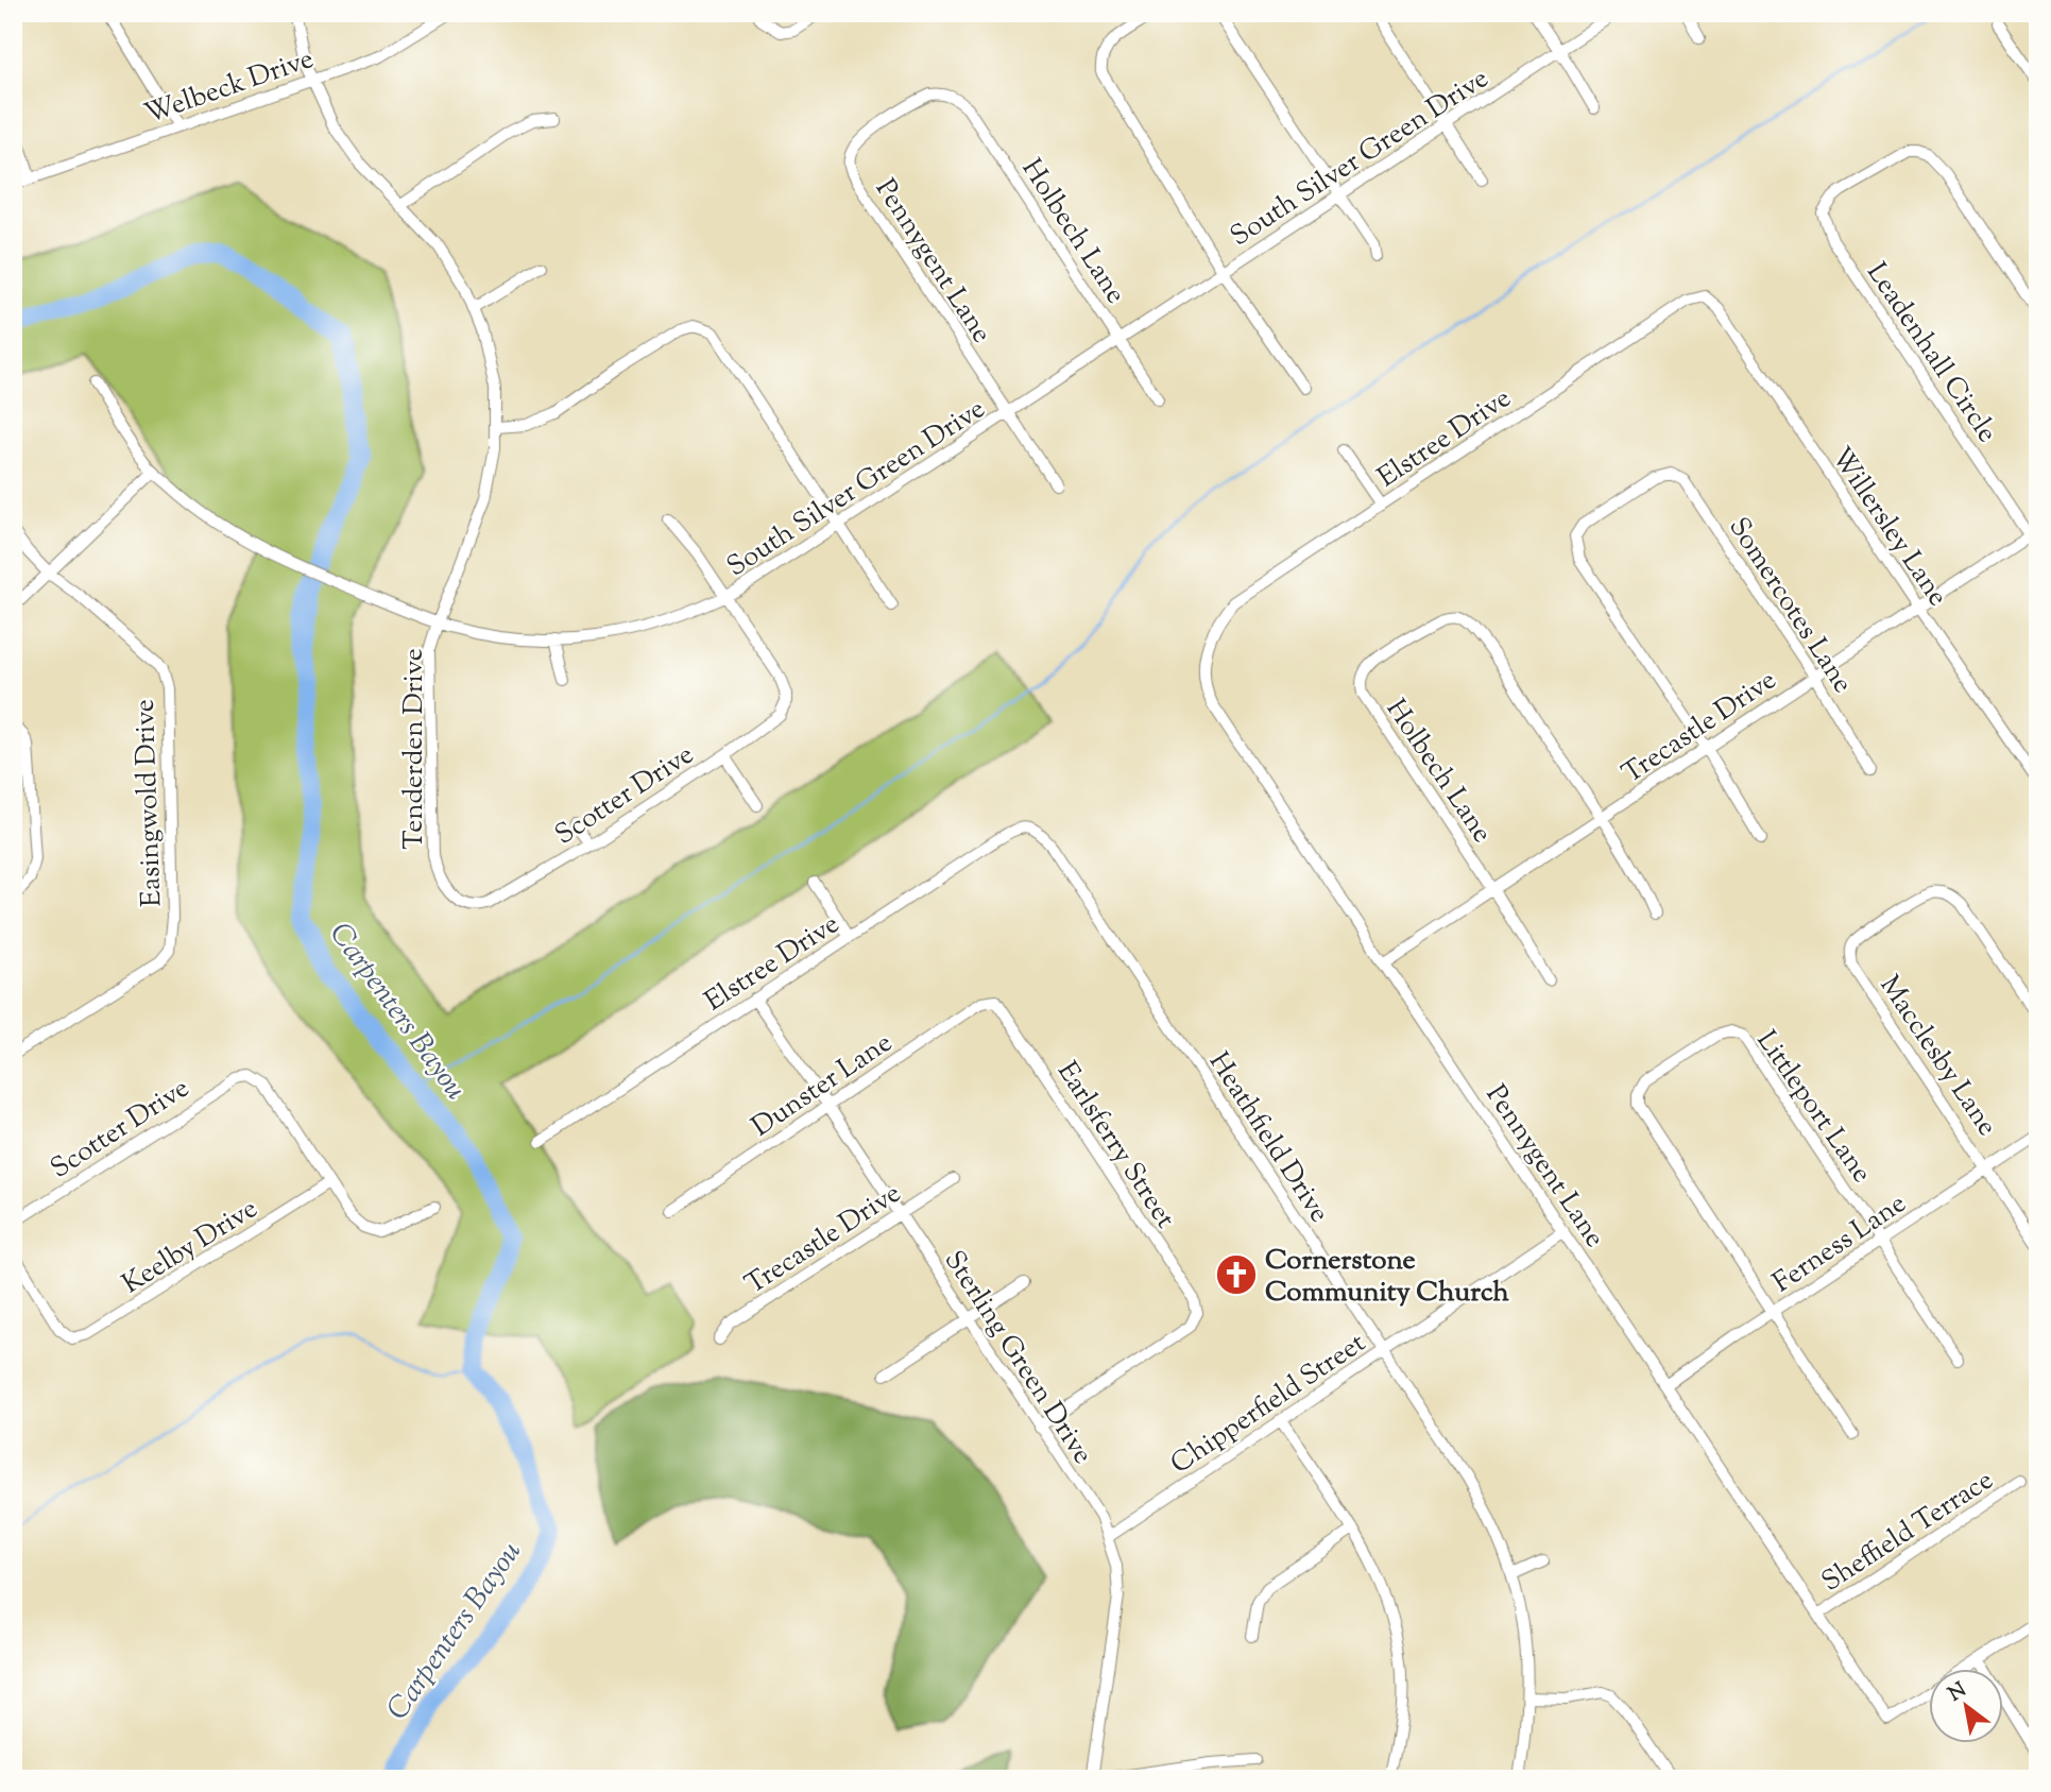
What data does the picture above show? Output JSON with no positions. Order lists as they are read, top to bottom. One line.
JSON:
{"streets":{"street":["Welbeck Drive","South Silver Green Drive","Holbech Lane","Pennygent Lane","Leadenhall Circle","Elstree Drive","Willersley Lane","Somercotes Lane","Trecastle Drive","Tenderden Drive","Scotter Drive","Easingwold Drive","Macclesby Lane","Dunster Lane","Littleport Lane","Heathfield Drive","Earlsferry Street","Ferness Lane","Keelby Drive","Sterling Green Drive","Chipperfield Street","Sheffield Terrace"]},"crossings":[["Welbeck Drive","Tenderden Drive"],["South Silver Green Drive","Holbech Lane"],["South Silver Green Drive","Pennygent Lane"],["South Silver Green Drive","Tenderden Drive"],["South Silver Green Drive","Scotter Drive"],["Holbech Lane","Pennygent Lane"],["Holbech Lane","Trecastle Drive"],["Pennygent Lane","Elstree Drive"],["Pennygent Lane","Trecastle Drive"],["Pennygent Lane","Ferness Lane"],["Pennygent Lane","Chipperfield Street"],["Pennygent Lane","Sheffield Terrace"],["Leadenhall Circle","Trecastle Drive"],["Elstree Drive","Willersley Lane"],["Elstree Drive","Heathfield Drive"],["Elstree Drive","Sterling Green Drive"],["Willersley Lane","Trecastle Drive"],["Somercotes Lane","Trecastle Drive"],["Trecastle Drive","Sterling Green Drive"],["Tenderden Drive","Scotter Drive"],["Scotter Drive","Keelby Drive"],["Macclesby Lane","Ferness Lane"],["Dunster Lane","Earlsferry Street"],["Dunster Lane","Sterling Green Drive"],["Littleport Lane","Ferness Lane"],["Heathfield Drive","Chipperfield Street"],["Earlsferry Street","Sterling Green Drive"],["Sterling Green Drive","Chipperfield Street"]],"water":["Carpenters Bayou"],"places":{"church":["Cornerstone Community Church"]},"north":"top left"}
